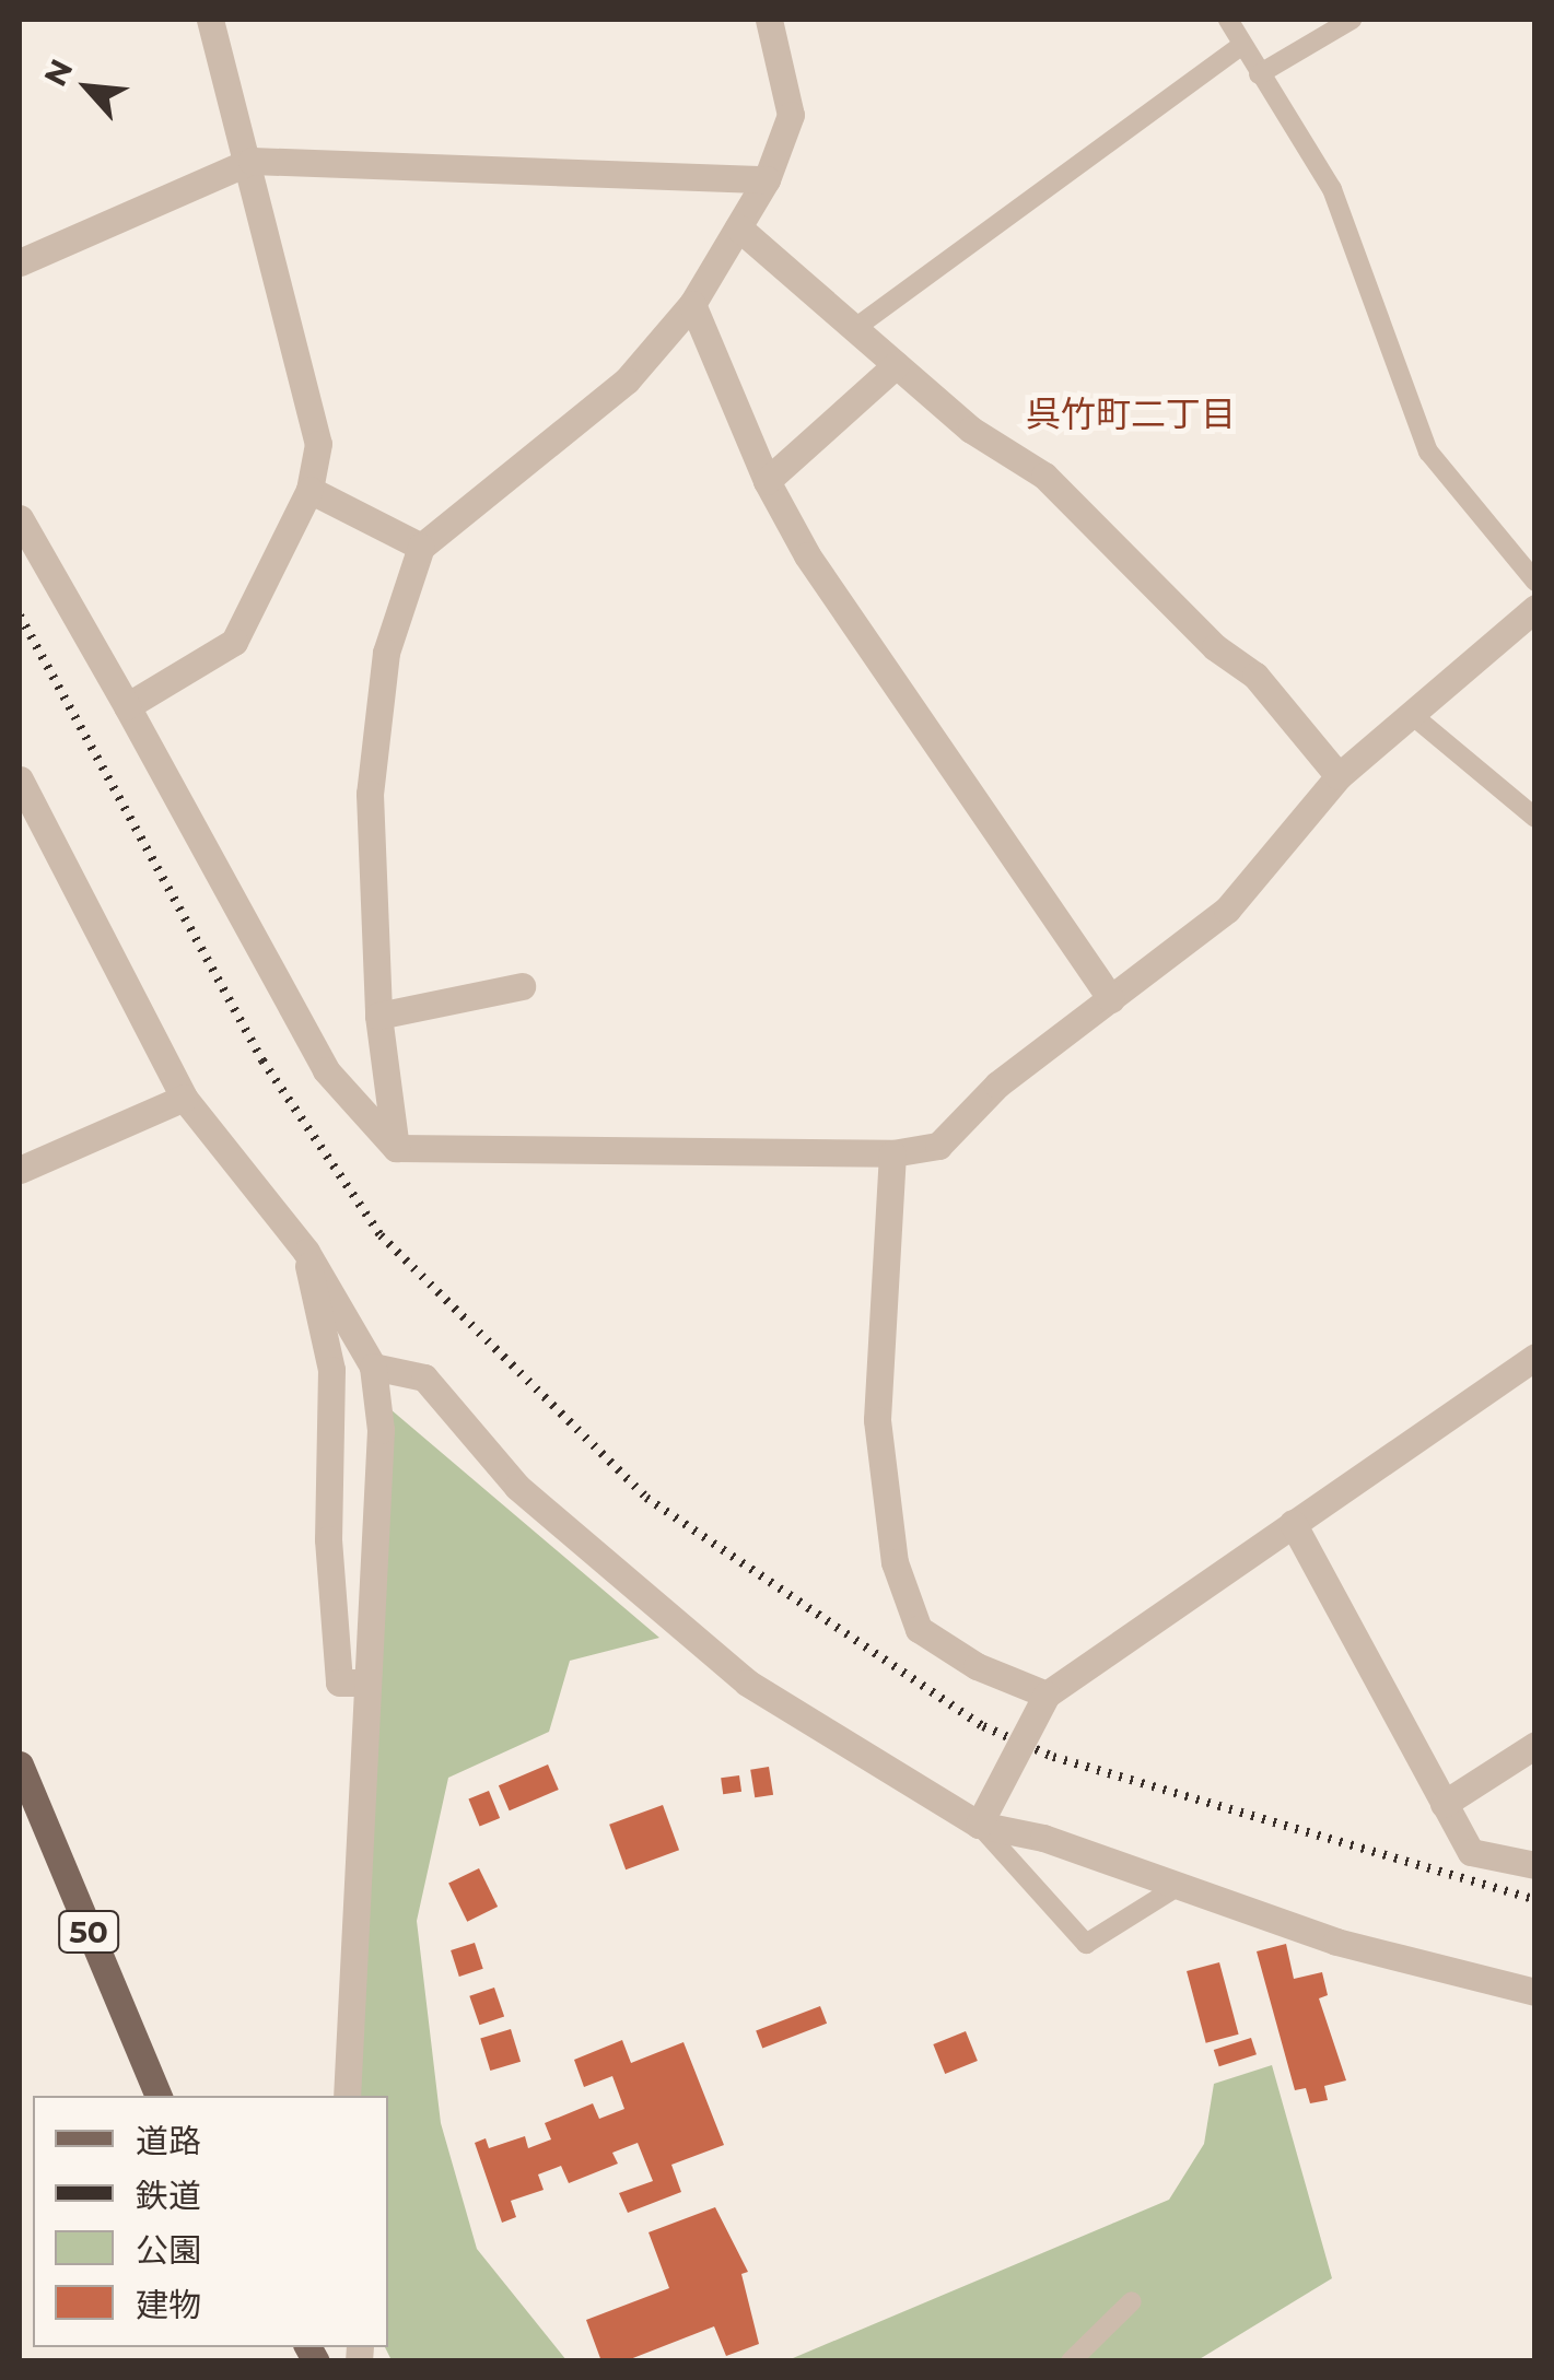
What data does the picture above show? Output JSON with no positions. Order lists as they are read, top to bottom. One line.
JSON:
{"streets":{"main road":["50"]},"districts":["呉竹町二丁目"],"legend":["道路","鉄道","公園","建物"],"north":"top left"}
